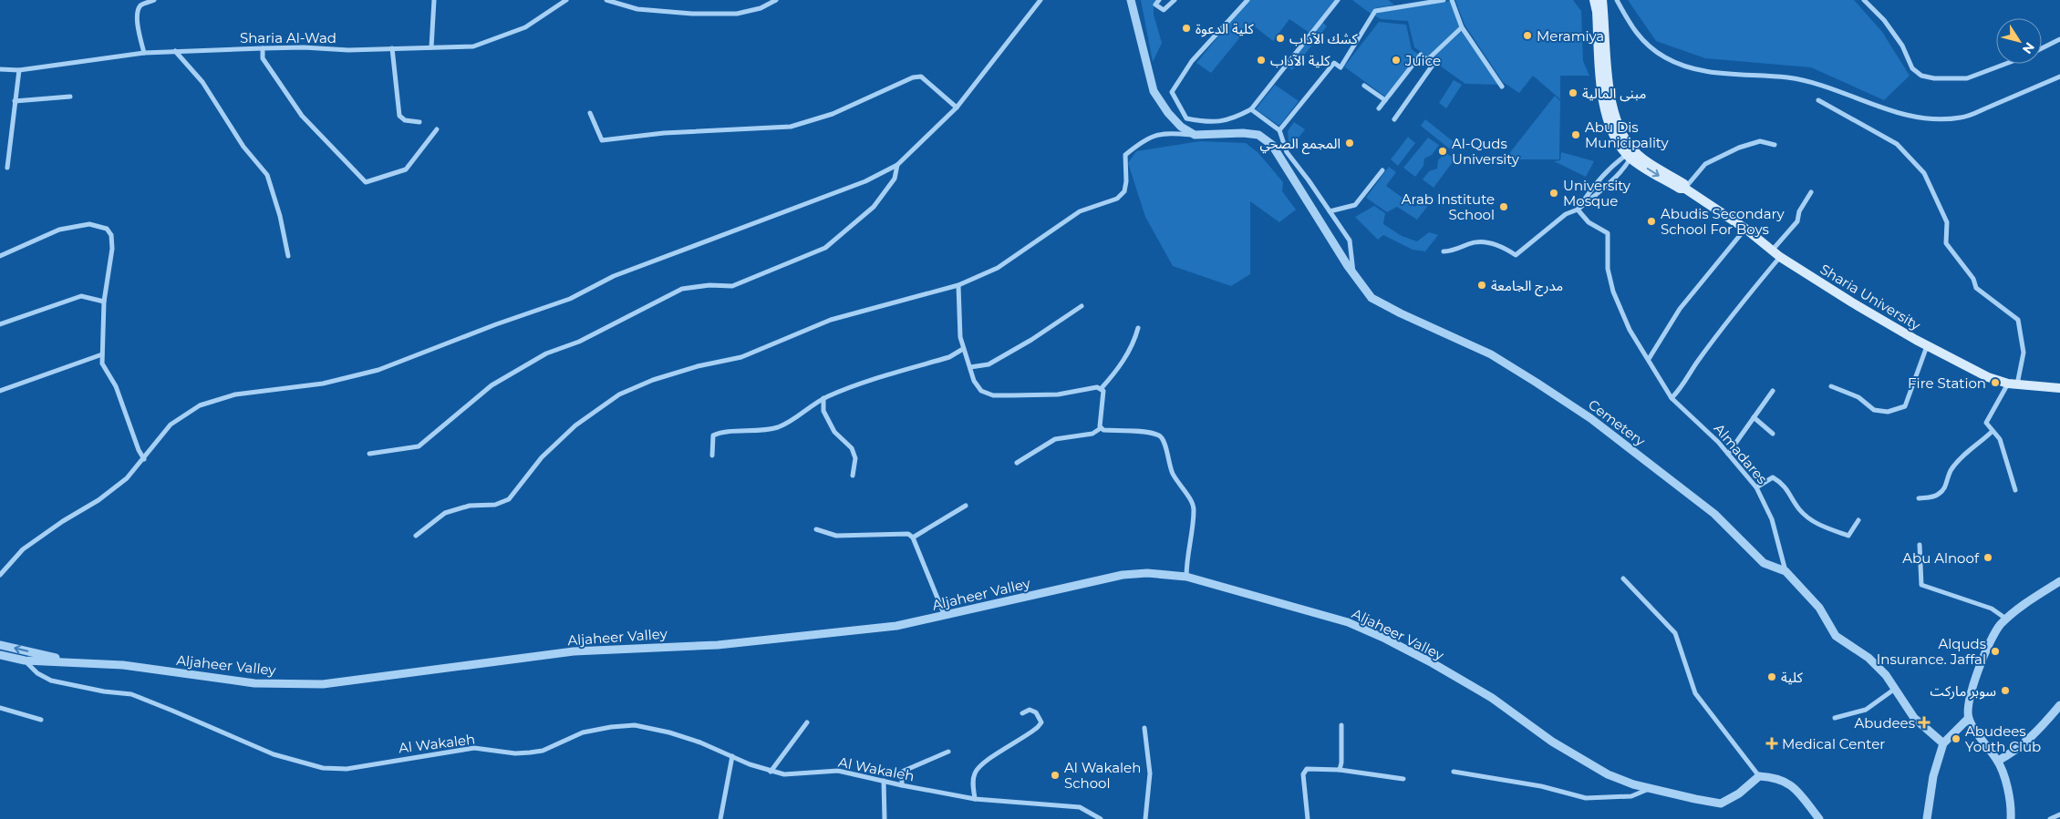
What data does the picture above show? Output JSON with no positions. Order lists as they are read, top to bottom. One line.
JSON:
{"streets":{"main road":["Sharia University"],"street":["Sharia Al-Wad","Cemetery","Almadares","Aljaheer Valley","Al Wakaleh"]},"crossings":[["Cemetery","Almadares"],["Aljaheer Valley","Al Wakaleh"]],"places":{"other":["كلية الدعوة","Meramiya","كشك الآداب","كلية الآداب","Juice","مبنى المالية","Abu Dis Municipality","المجمع الصحي","Al-Quds University","University Mosque","Arab Institute School","Abudis Secondary School For Boys","مدرج الجامعة","Fire Station","Abu Alnoof","Alquds Insurance. Jaffal","كلية","سوبر ماركت","Abudees Youth Club","Al Wakaleh School"],"health":["Abudees","Medical Center"]},"north":"bottom right"}
